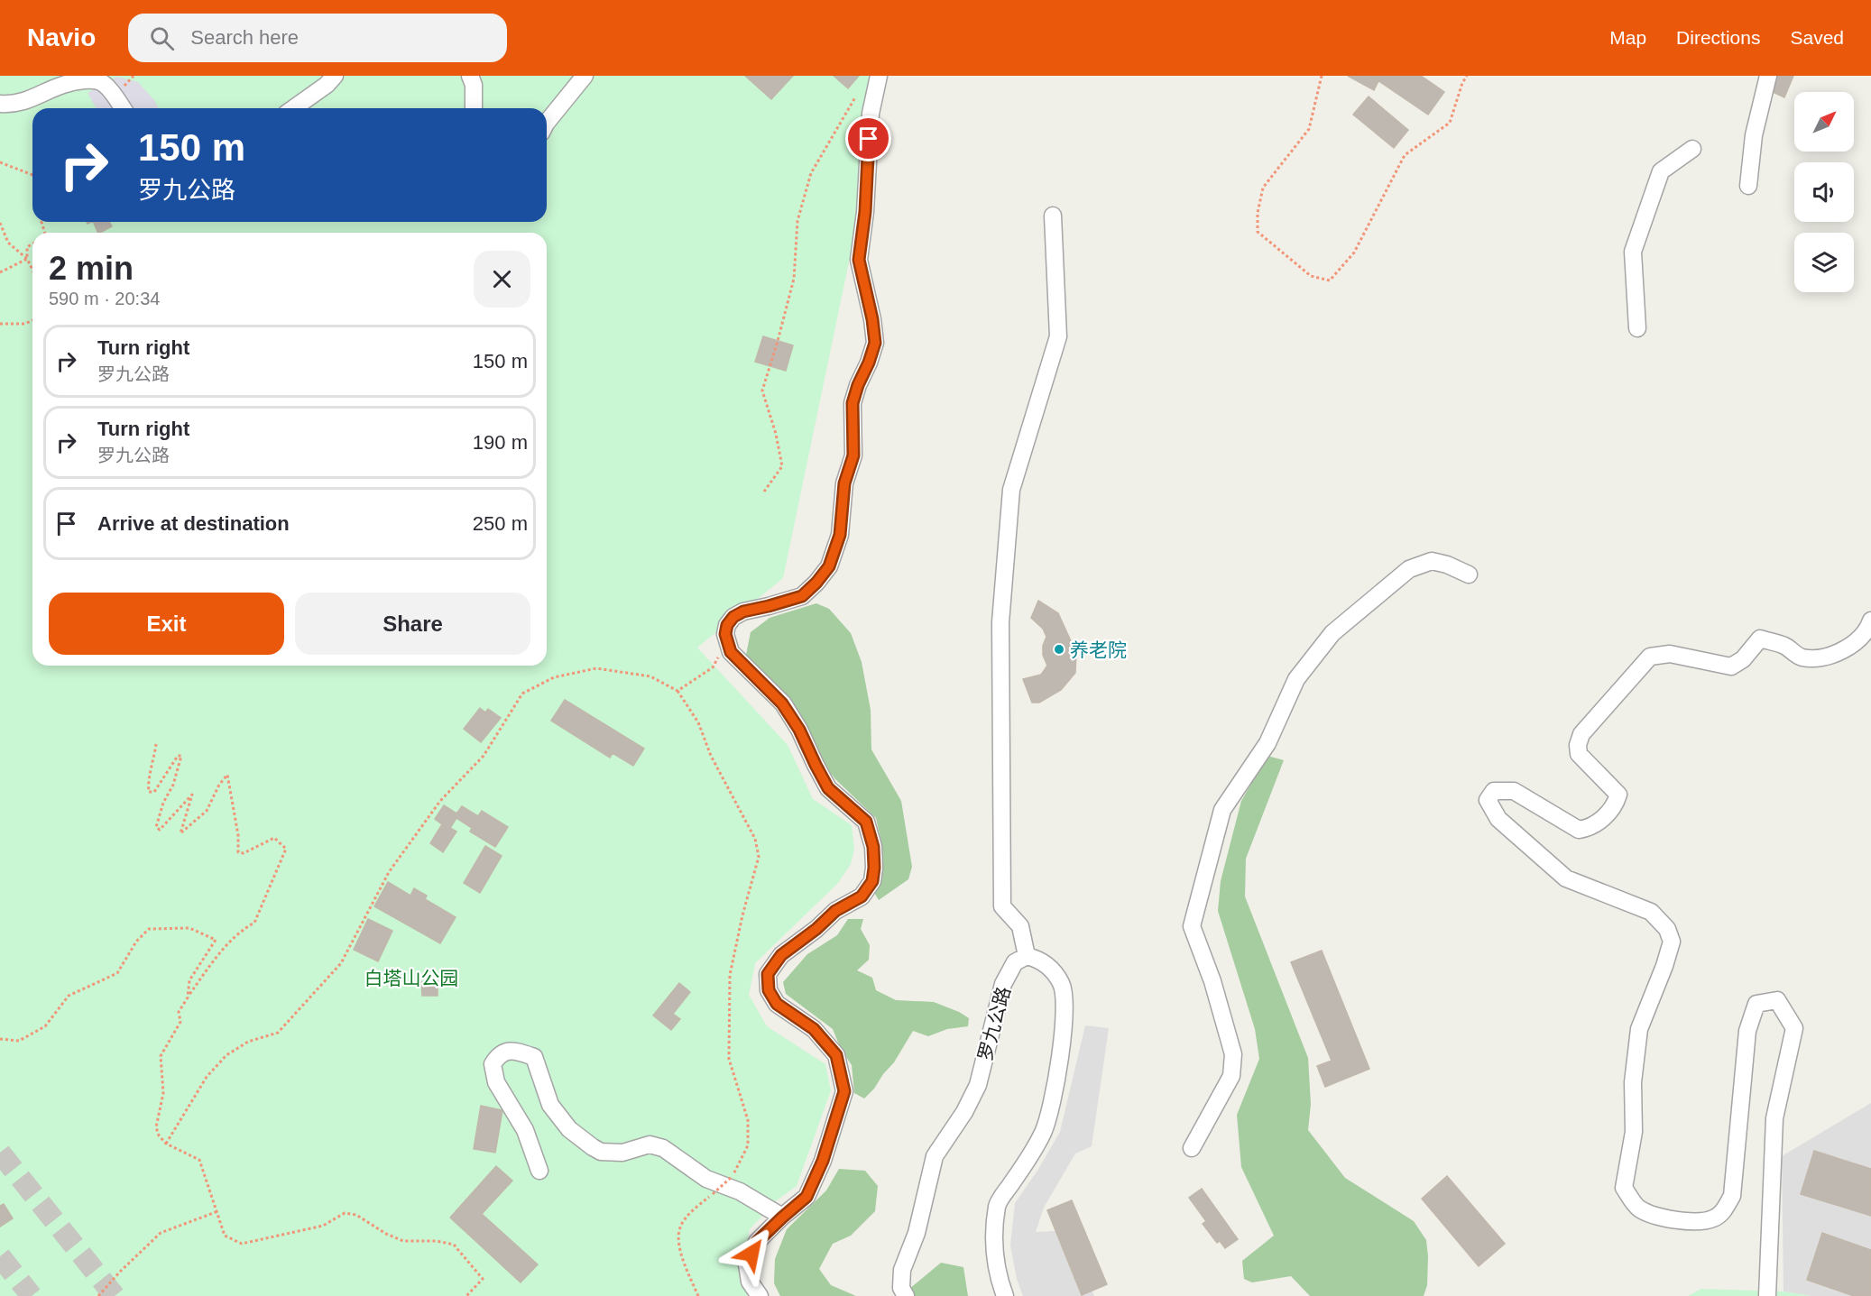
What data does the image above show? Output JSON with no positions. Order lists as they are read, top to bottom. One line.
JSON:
{"streets":{"street":["罗九公路"]},"parks":["白塔山公园"],"places":["养老院"],"north":"top right","page":{"header":"Navio","search":"Search here","nav":["Map","Directions","Saved"],"turn":["150 m","罗九公路"],"heading":["2 min","590 m · 20:34"],"list":[{"name":"Turn right","note":"罗九公路","value":"150 m"},{"name":"Turn right","note":"罗九公路","value":"190 m"},{"name":"Arrive at destination","value":"250 m"}],"buttons":["Exit","Share"]}}
